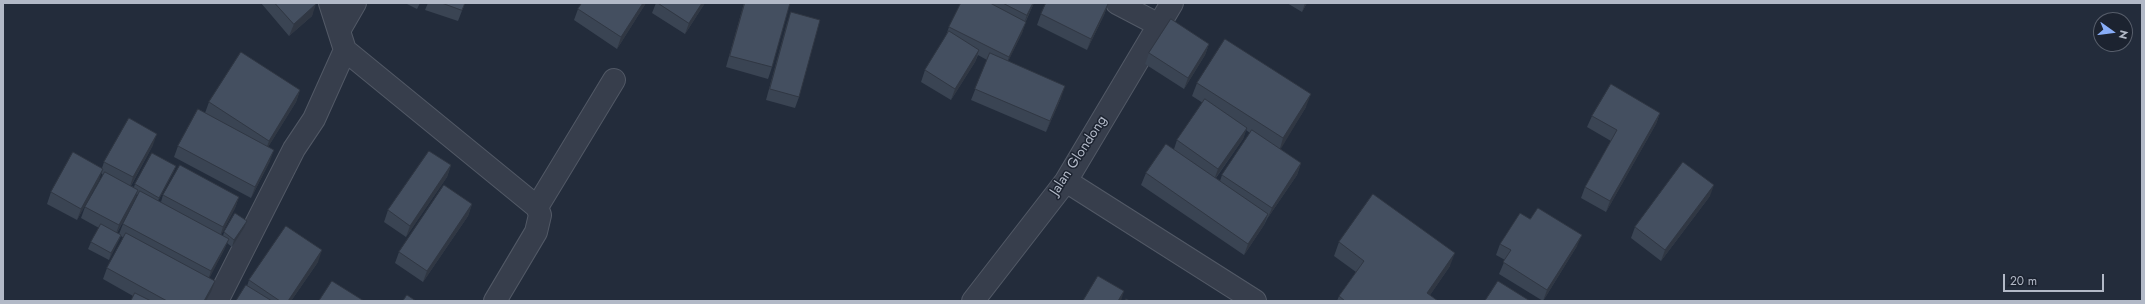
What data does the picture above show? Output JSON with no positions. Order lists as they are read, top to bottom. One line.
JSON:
{"streets":{"street":["Jalan Glondong"]},"scale_bar":"20 m","north":"right"}
